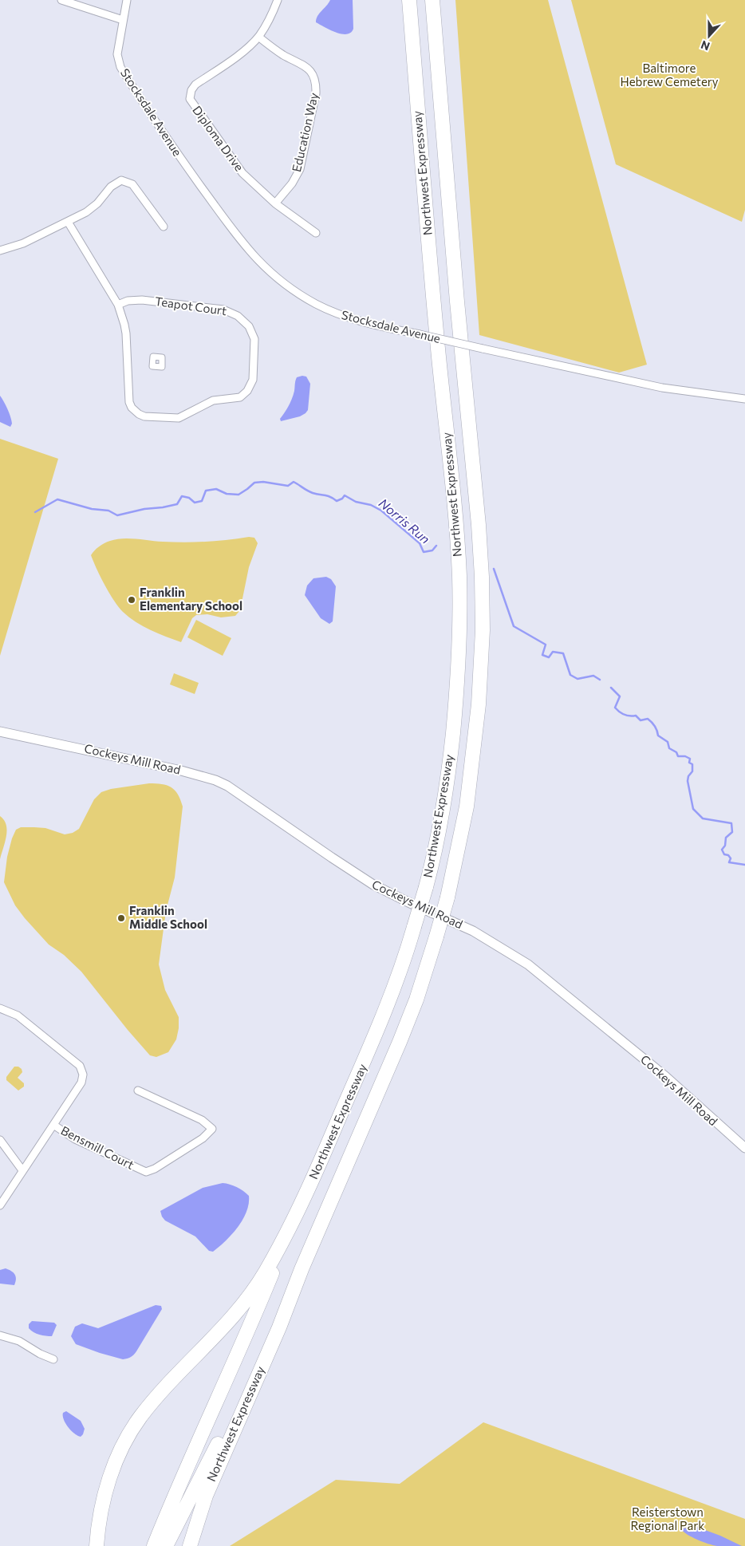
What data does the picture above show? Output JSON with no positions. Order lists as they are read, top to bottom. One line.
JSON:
{"streets":{"highway":["Northwest Expressway"],"street":["Stocksdale Avenue","Education Way","Diploma Drive","Teapot Court","Cockeys Mill Road","Bensmill Court"]},"crossings":[["Education Way","Diploma Drive"]],"water":["Norris Run"],"parks":["Baltimore Hebrew Cemetery","Reisterstown Regional Park"],"places":["Franklin Elementary School","Franklin Middle School"],"north":"bottom"}
